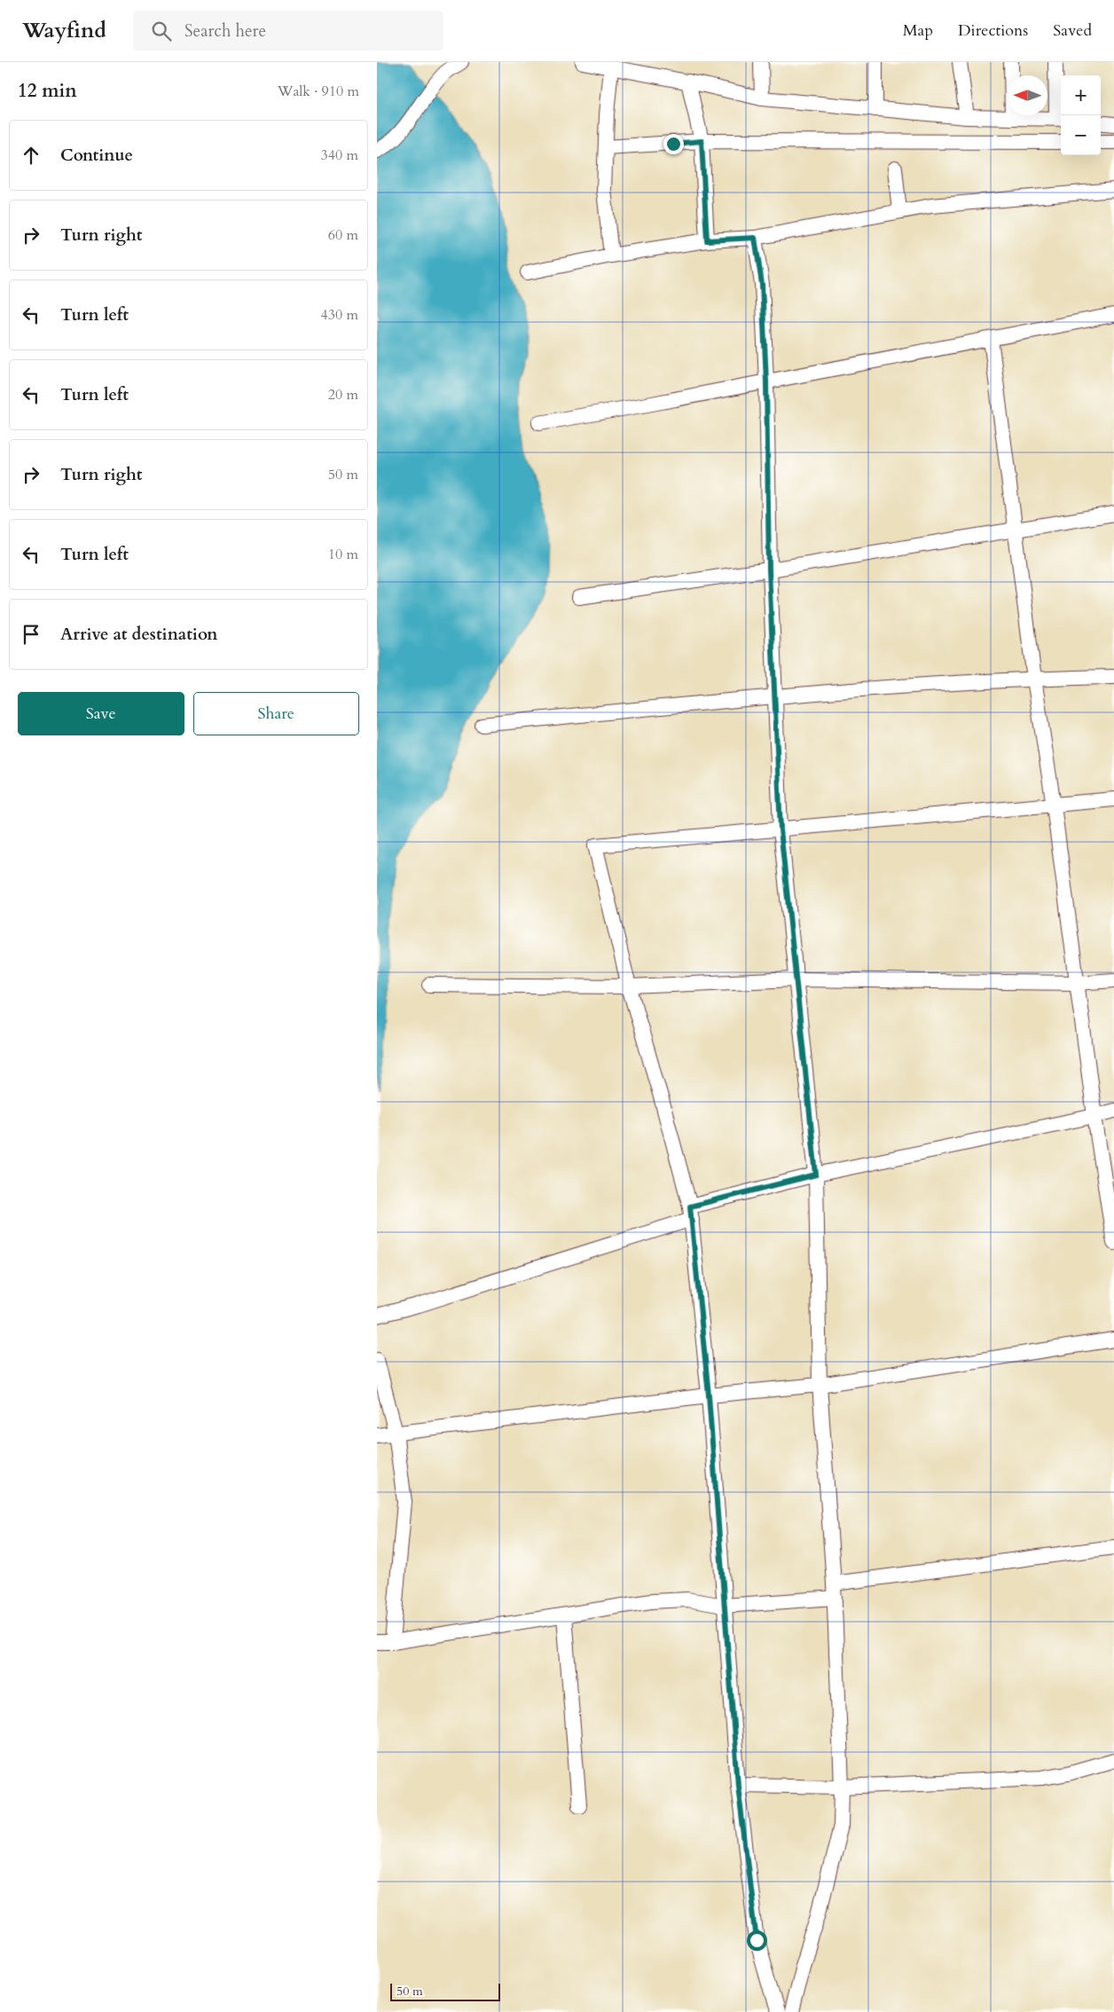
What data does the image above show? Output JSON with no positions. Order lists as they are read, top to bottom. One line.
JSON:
{"scale_bar":"50 m","north":"left","page":{"header":"Wayfind","search":"Search here","nav":["Map","Directions","Saved"],"heading":["12 min","Walk · 910 m"],"map_buttons":["+","−"],"list":[["Continue","340 m"],["Turn right","60 m"],["Turn left","430 m"],["Turn left","20 m"],["Turn right","50 m"],["Turn left","10 m"],"Arrive at destination"],"buttons":["Save","Share"],"scale":"50 m"}}
